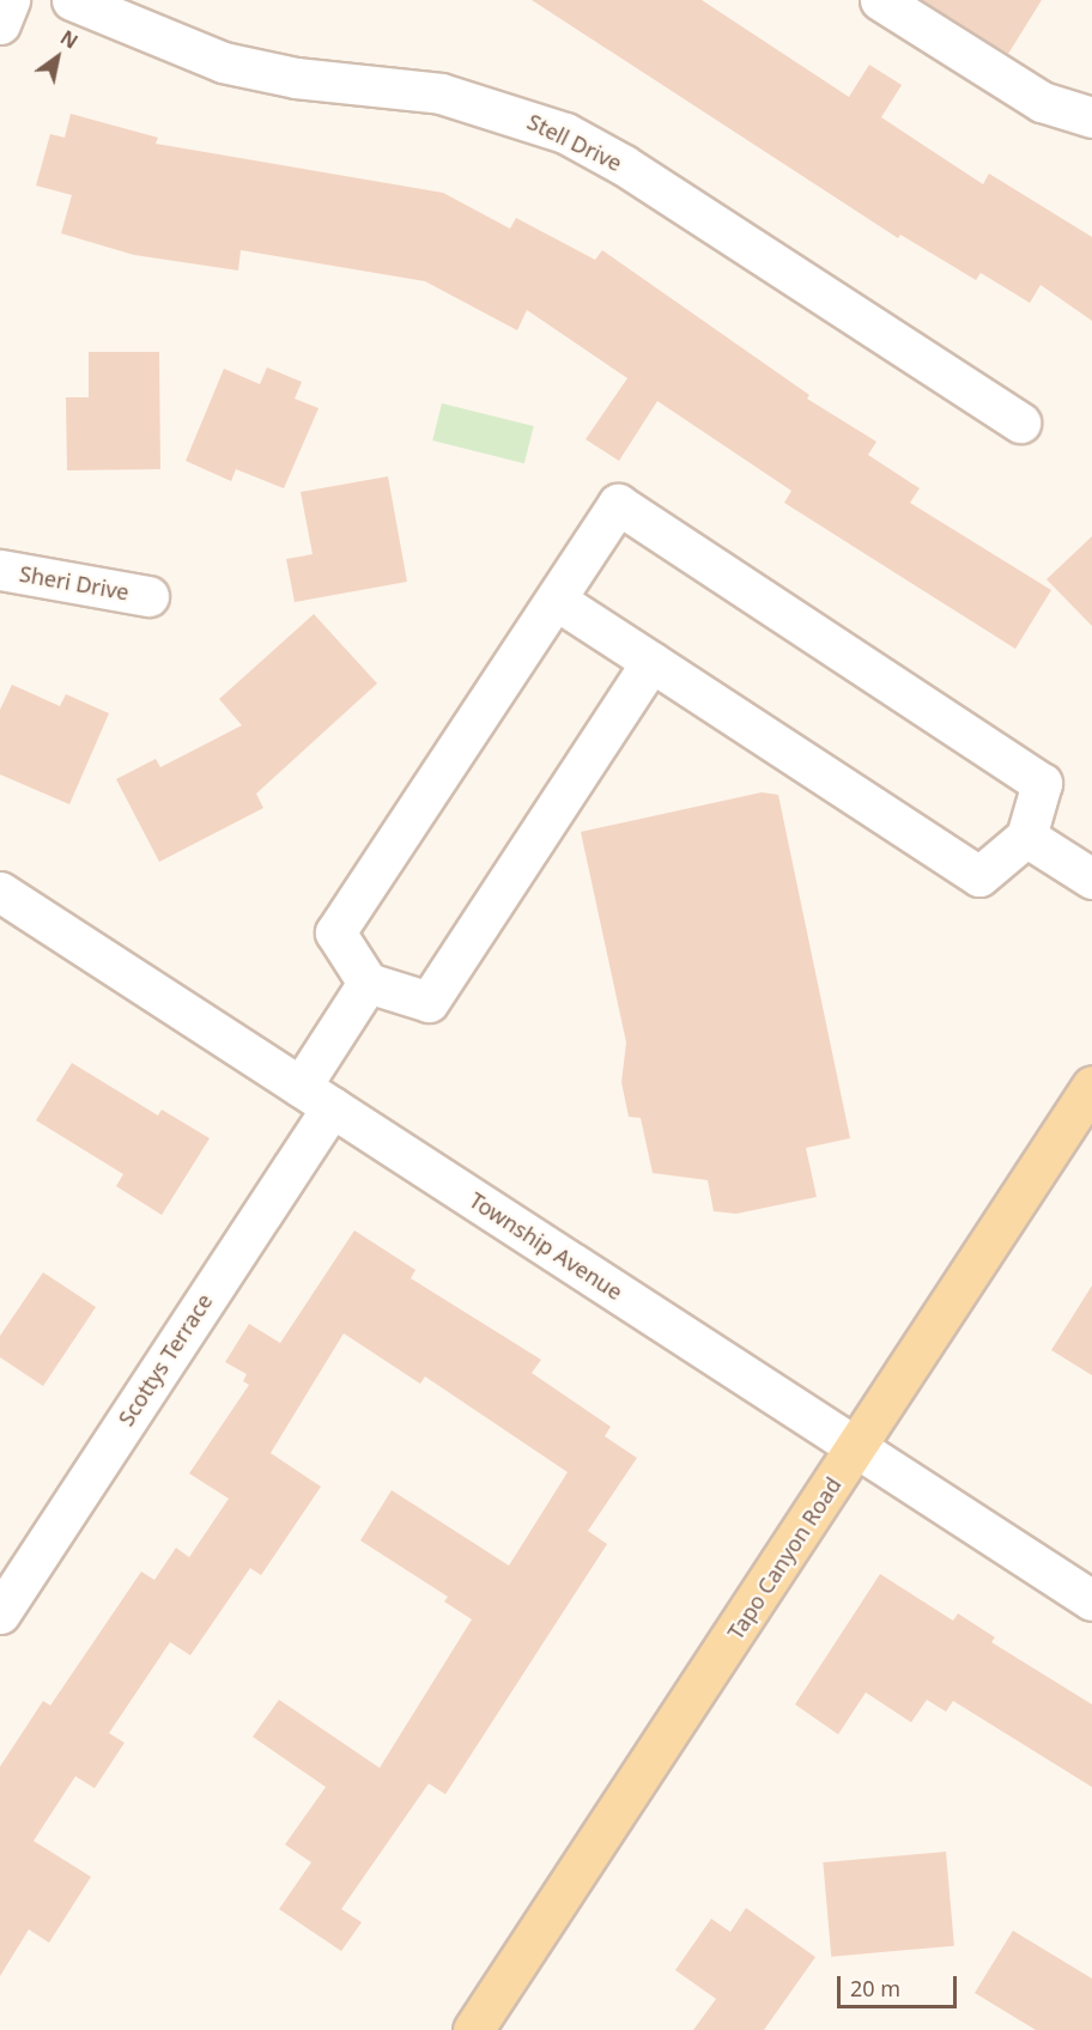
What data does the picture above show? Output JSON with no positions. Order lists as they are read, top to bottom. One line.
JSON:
{"streets":{"main road":["Tapo Canyon Road"],"street":["Stell Drive","Sheri Drive","Township Avenue","Scottys Terrace"]},"crossings":[["Township Avenue","Scottys Terrace"],["Township Avenue","Tapo Canyon Road"]],"scale_bar":"20 m","north":"top right"}
